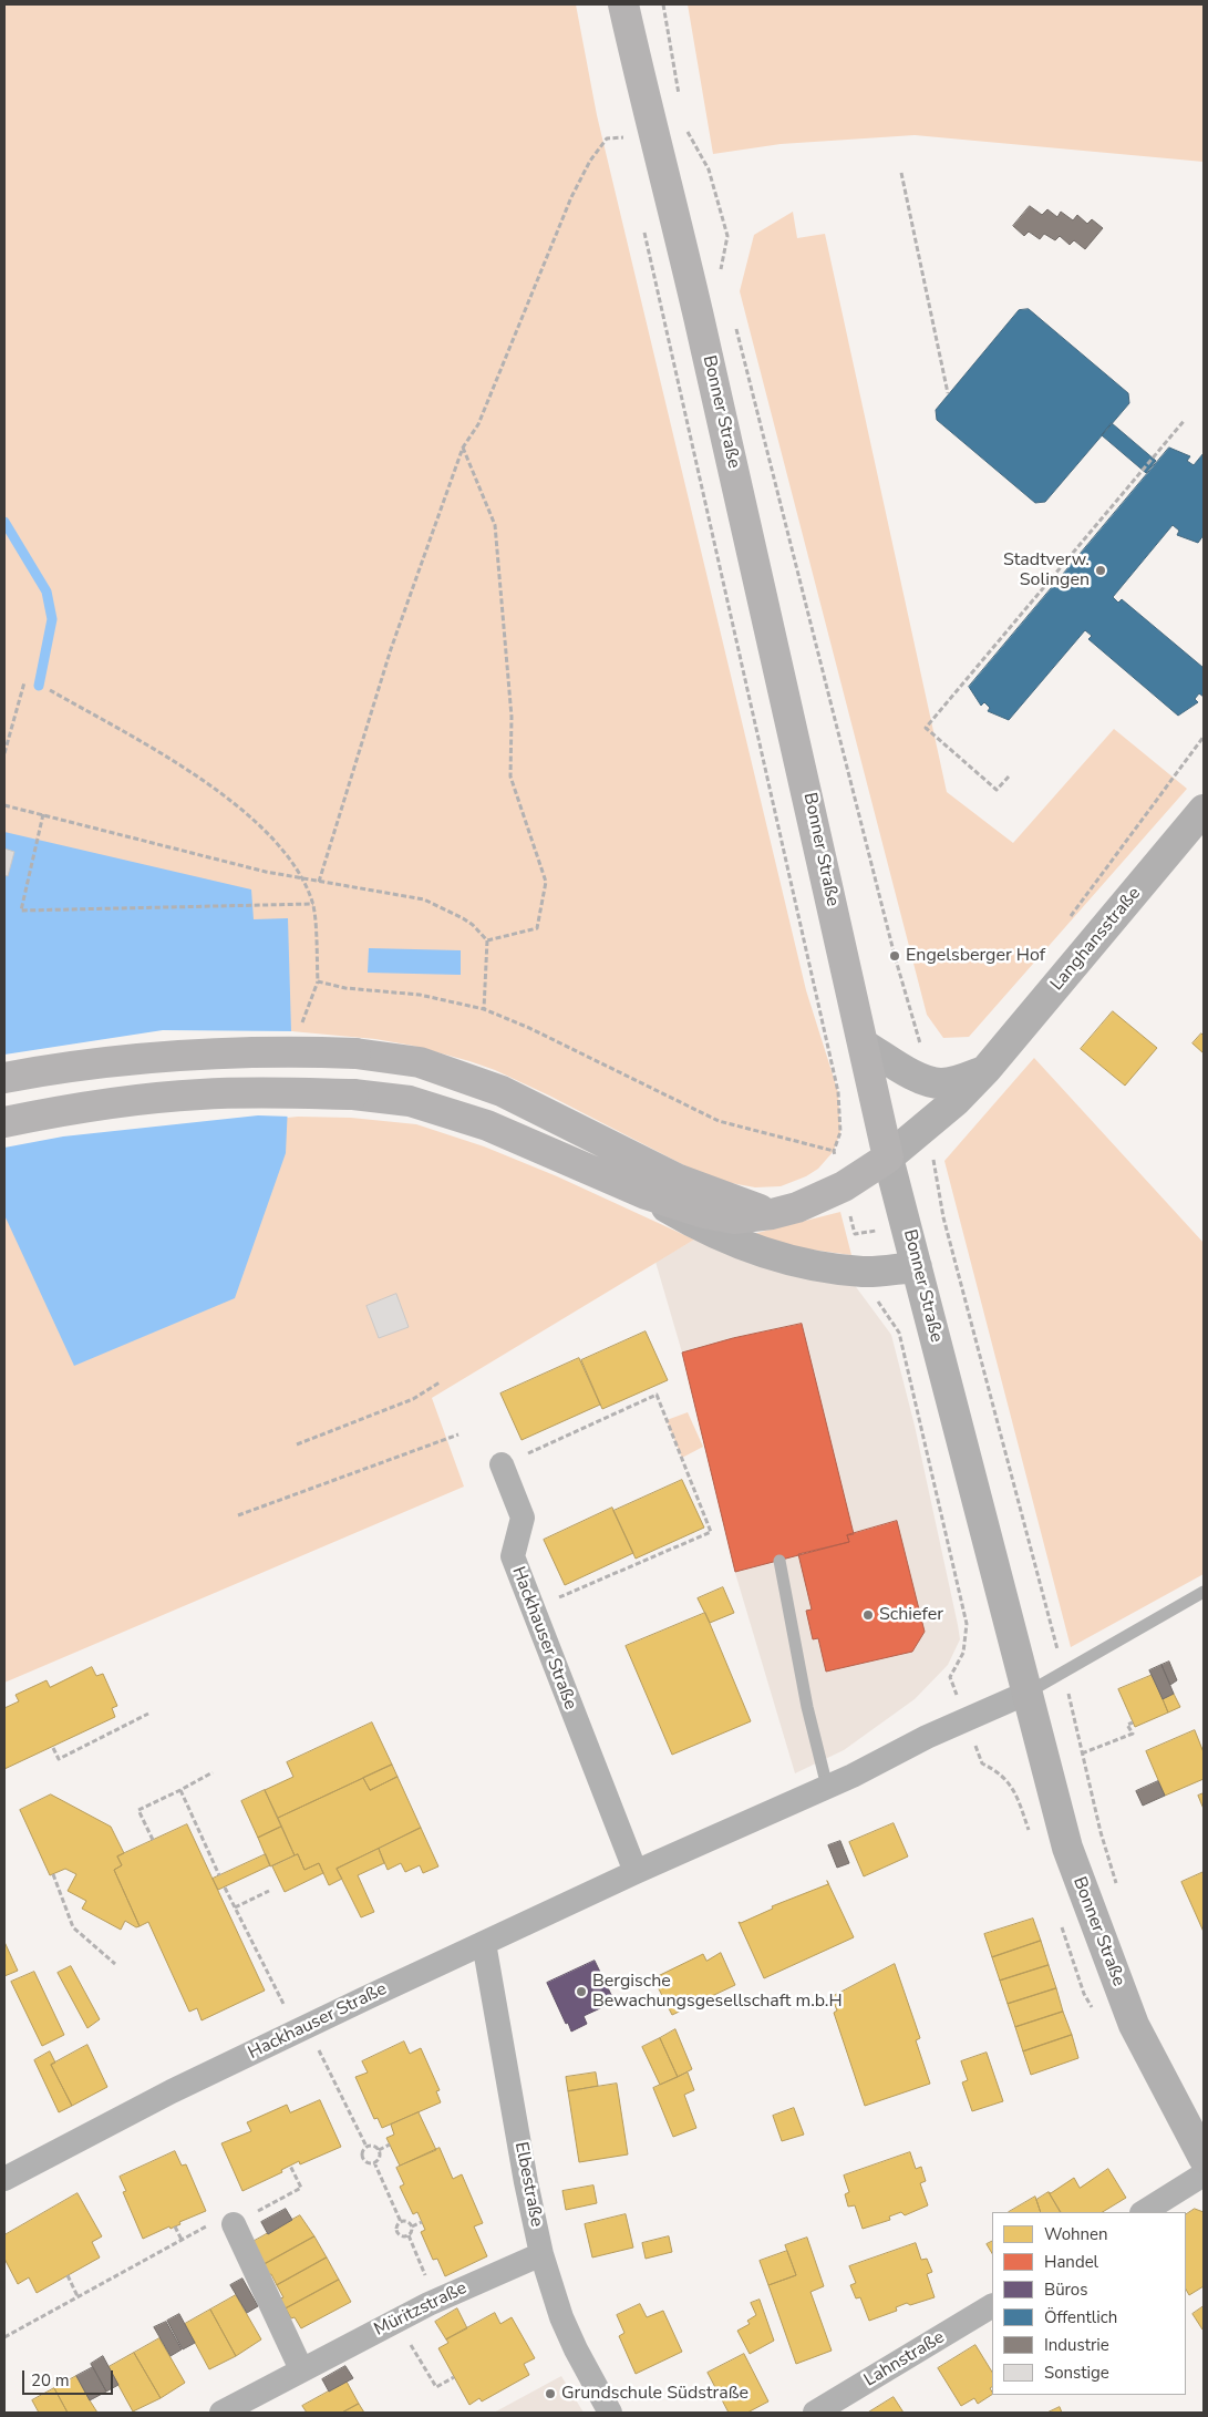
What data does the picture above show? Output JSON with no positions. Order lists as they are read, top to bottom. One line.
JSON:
{"streets":{"main road":["Bonner Straße","Langhansstraße"],"street":["Hackhauser Straße","Elbestraße","Müritzstraße","Lahnstraße"]},"crossings":[["Bonner Straße","Langhansstraße"],["Bonner Straße","Hackhauser Straße"],["Hackhauser Straße","Elbestraße"],["Elbestraße","Müritzstraße"]],"places":["Stadtverw. Solingen","Engelsberger Hof","Schiefer","Bergische Bewachungsgesellschaft m.b.H","Grundschule Südstraße"],"legend":["Wohnen","Handel","Büros","Öffentlich","Industrie","Sonstige"],"scale_bar":"20 m"}
